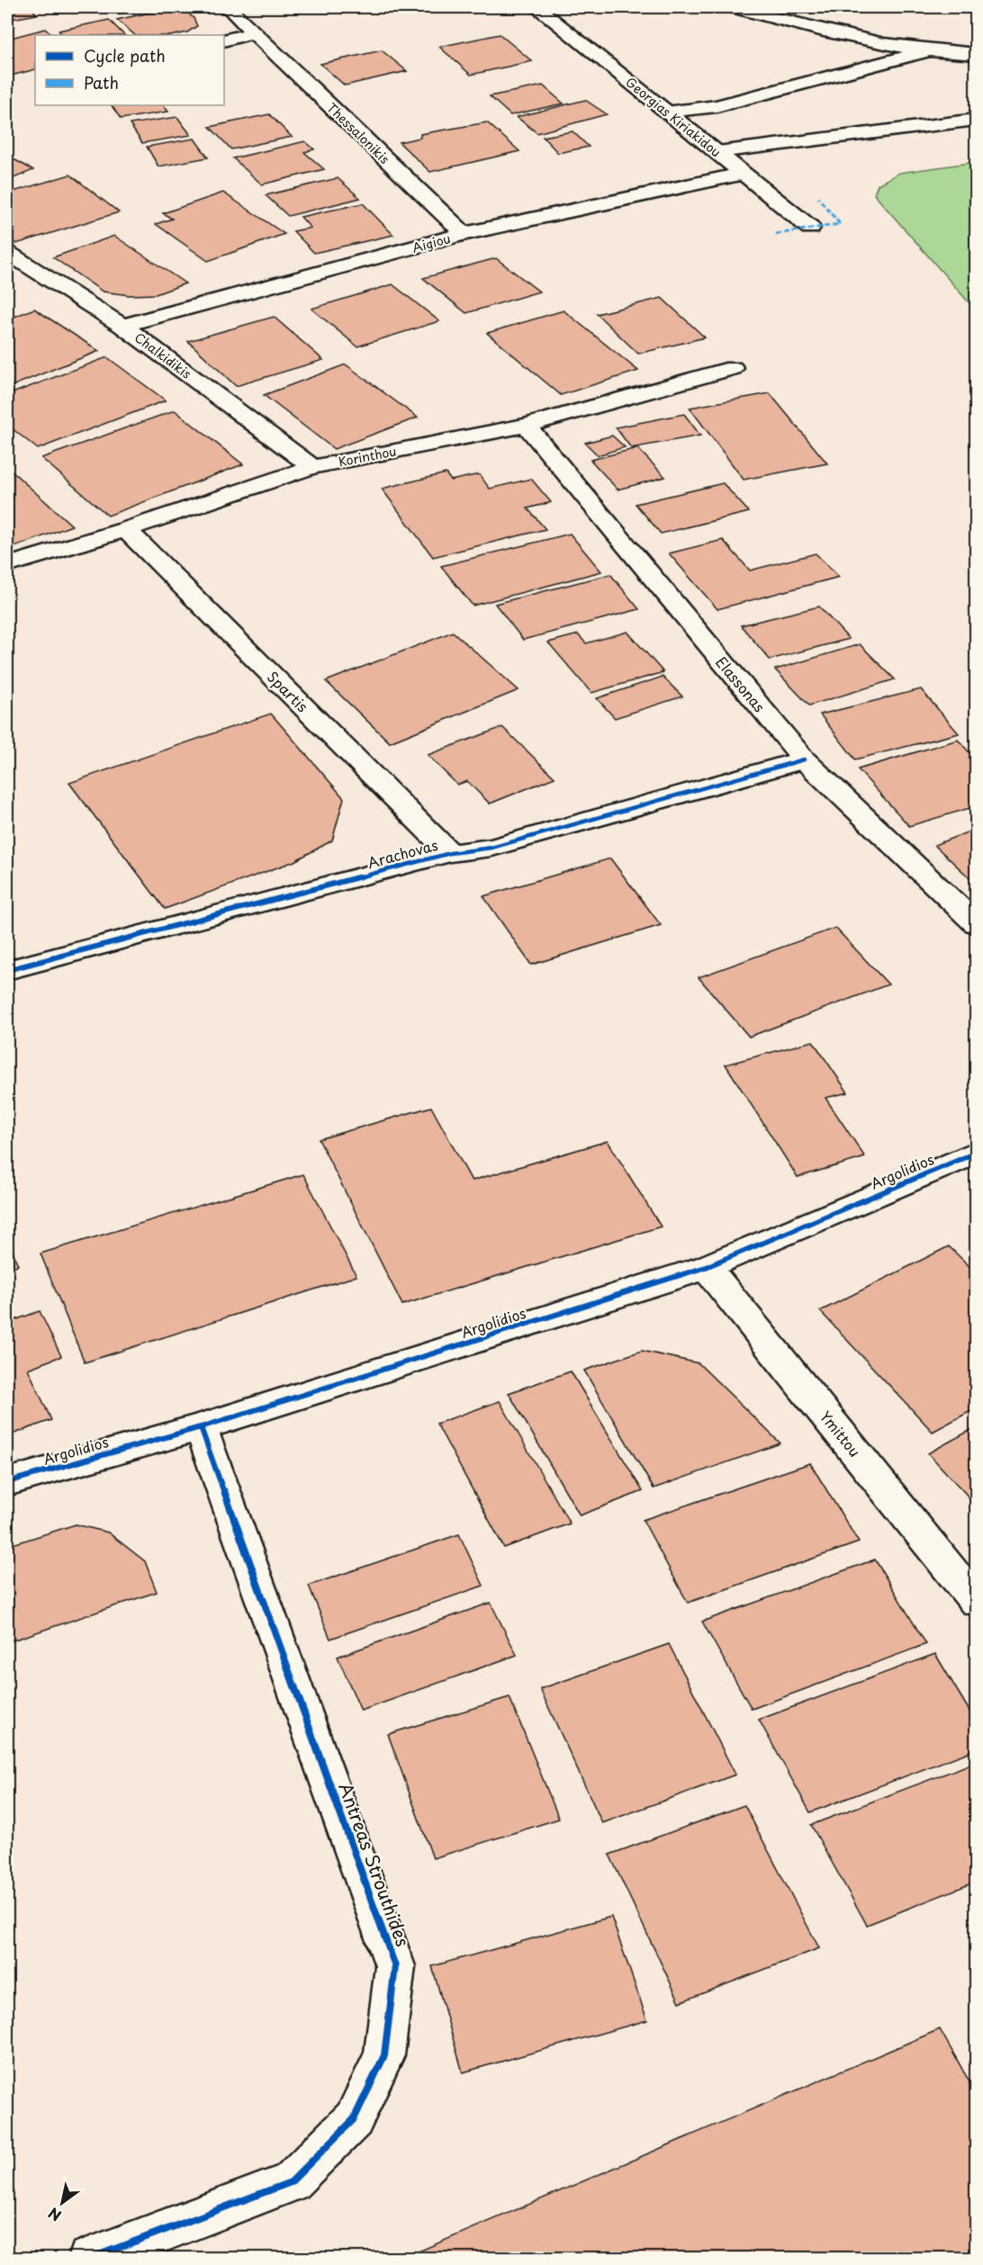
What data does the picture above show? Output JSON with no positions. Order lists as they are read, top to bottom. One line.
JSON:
{"streets":{"street":["Georgias Kiriakidou","Thessalonikis","Aigiou","Chalkidikis","Korinthou","Elassonas","Spartis","Arachovas","Argolidios","Ymittou","Antreas Strouthides"]},"crossings":[["Georgias Kiriakidou","Aigiou"],["Thessalonikis","Aigiou"],["Aigiou","Chalkidikis"],["Chalkidikis","Korinthou"],["Korinthou","Elassonas"],["Korinthou","Spartis"],["Elassonas","Arachovas"],["Spartis","Arachovas"],["Argolidios","Ymittou"],["Argolidios","Antreas Strouthides"]],"legend":["Cycle path","Path"],"north":"bottom left"}
